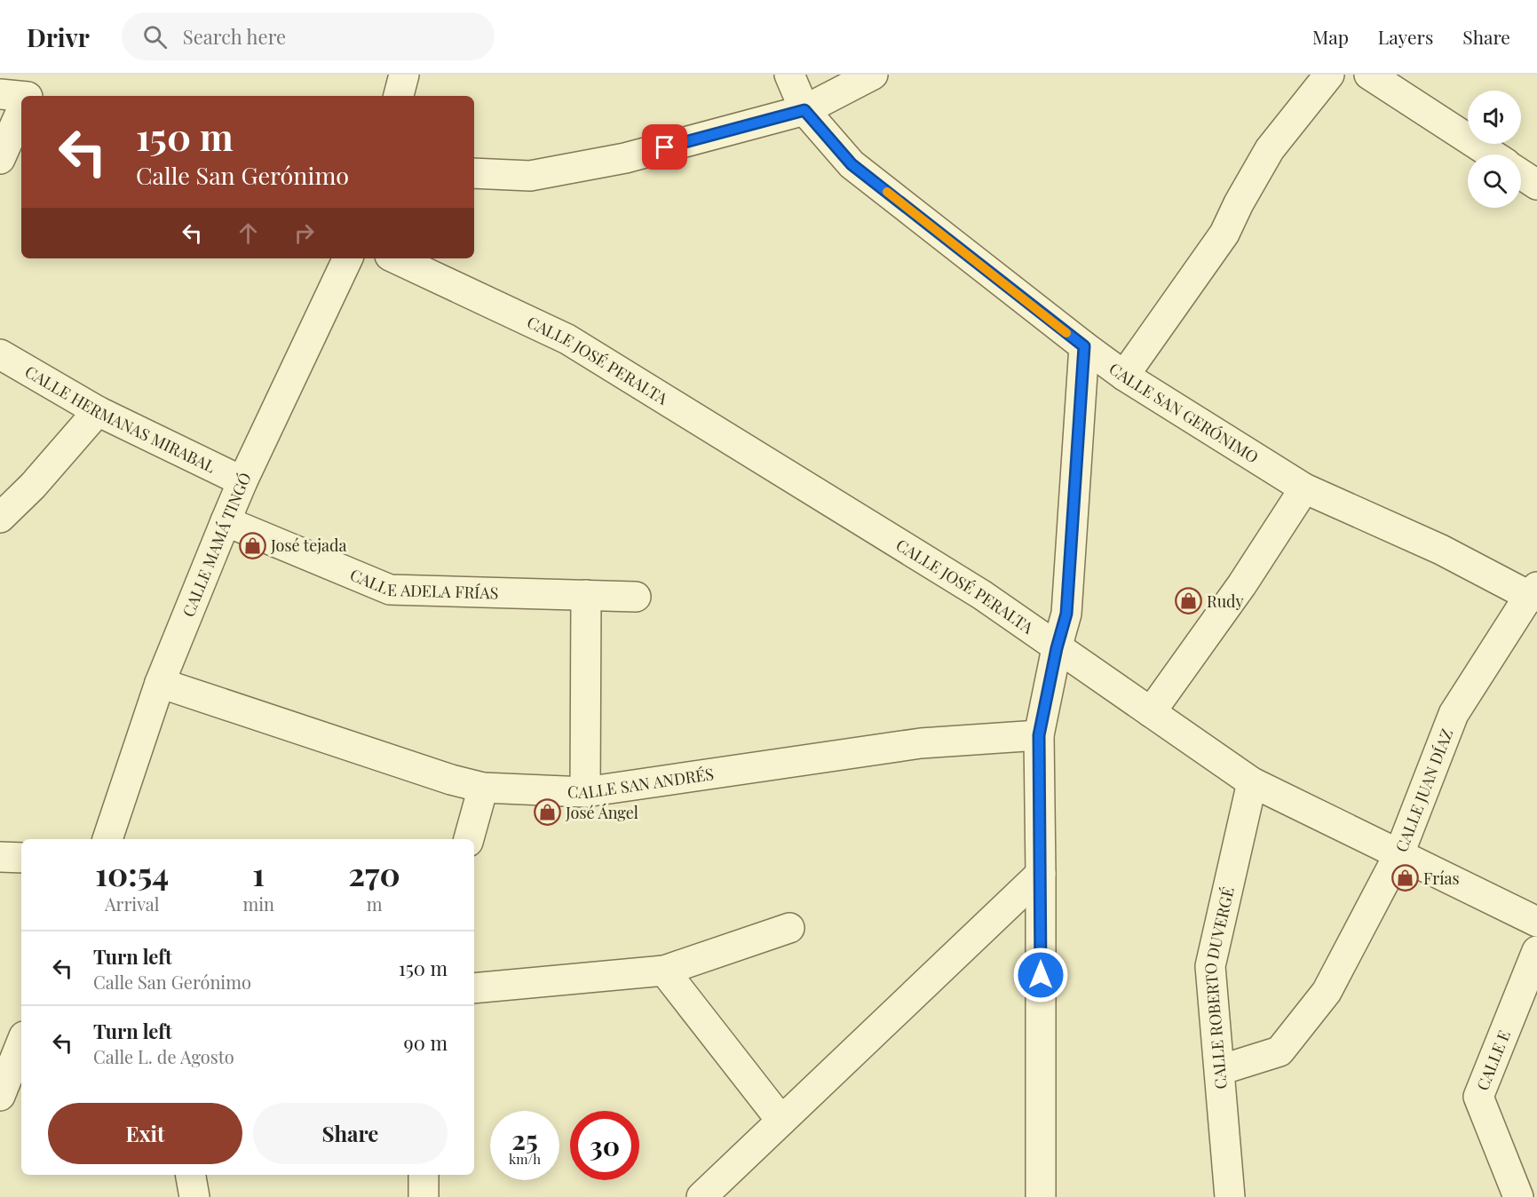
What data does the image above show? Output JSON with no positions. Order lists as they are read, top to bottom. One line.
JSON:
{"streets":{"street":["CALLE JOSÉ PERALTA","CALLE SAN GERÓNIMO","CALLE HERMANAS MIRABAL","CALLE MAMÁ TINGÓ","CALLE ADELA FRÍAS","CALLE SAN ANDRÉS","CALLE JUAN DÍAZ","CALLE ROBERTO DUVERGÉ","CALLE E"]},"crossings":[["CALLE JOSÉ PERALTA","CALLE JUAN DÍAZ"],["CALLE JOSÉ PERALTA","CALLE ROBERTO DUVERGÉ"],["CALLE SAN GERÓNIMO","CALLE JUAN DÍAZ"],["CALLE HERMANAS MIRABAL","CALLE MAMÁ TINGÓ"],["CALLE MAMÁ TINGÓ","CALLE ADELA FRÍAS"],["CALLE MAMÁ TINGÓ","CALLE SAN ANDRÉS"],["CALLE JUAN DÍAZ","CALLE ROBERTO DUVERGÉ"]],"places":{"shop":["José tejada","Rudy","José Ángel","Frías"]},"page":{"header":"Drivr","search":"Search here","nav":["Map","Layers","Share"],"turn":["150 m","Calle San Gerónimo"],"eta":["10:54","Arrival","1","min","270","m"],"list":[{"name":"Turn left","note":"Calle San Gerónimo","value":"150 m"},{"name":"Turn left","note":"Calle L. de Agosto","value":"90 m"}],"buttons":["Exit","Share"],"speed":"25 km/h","limit":"30"}}
